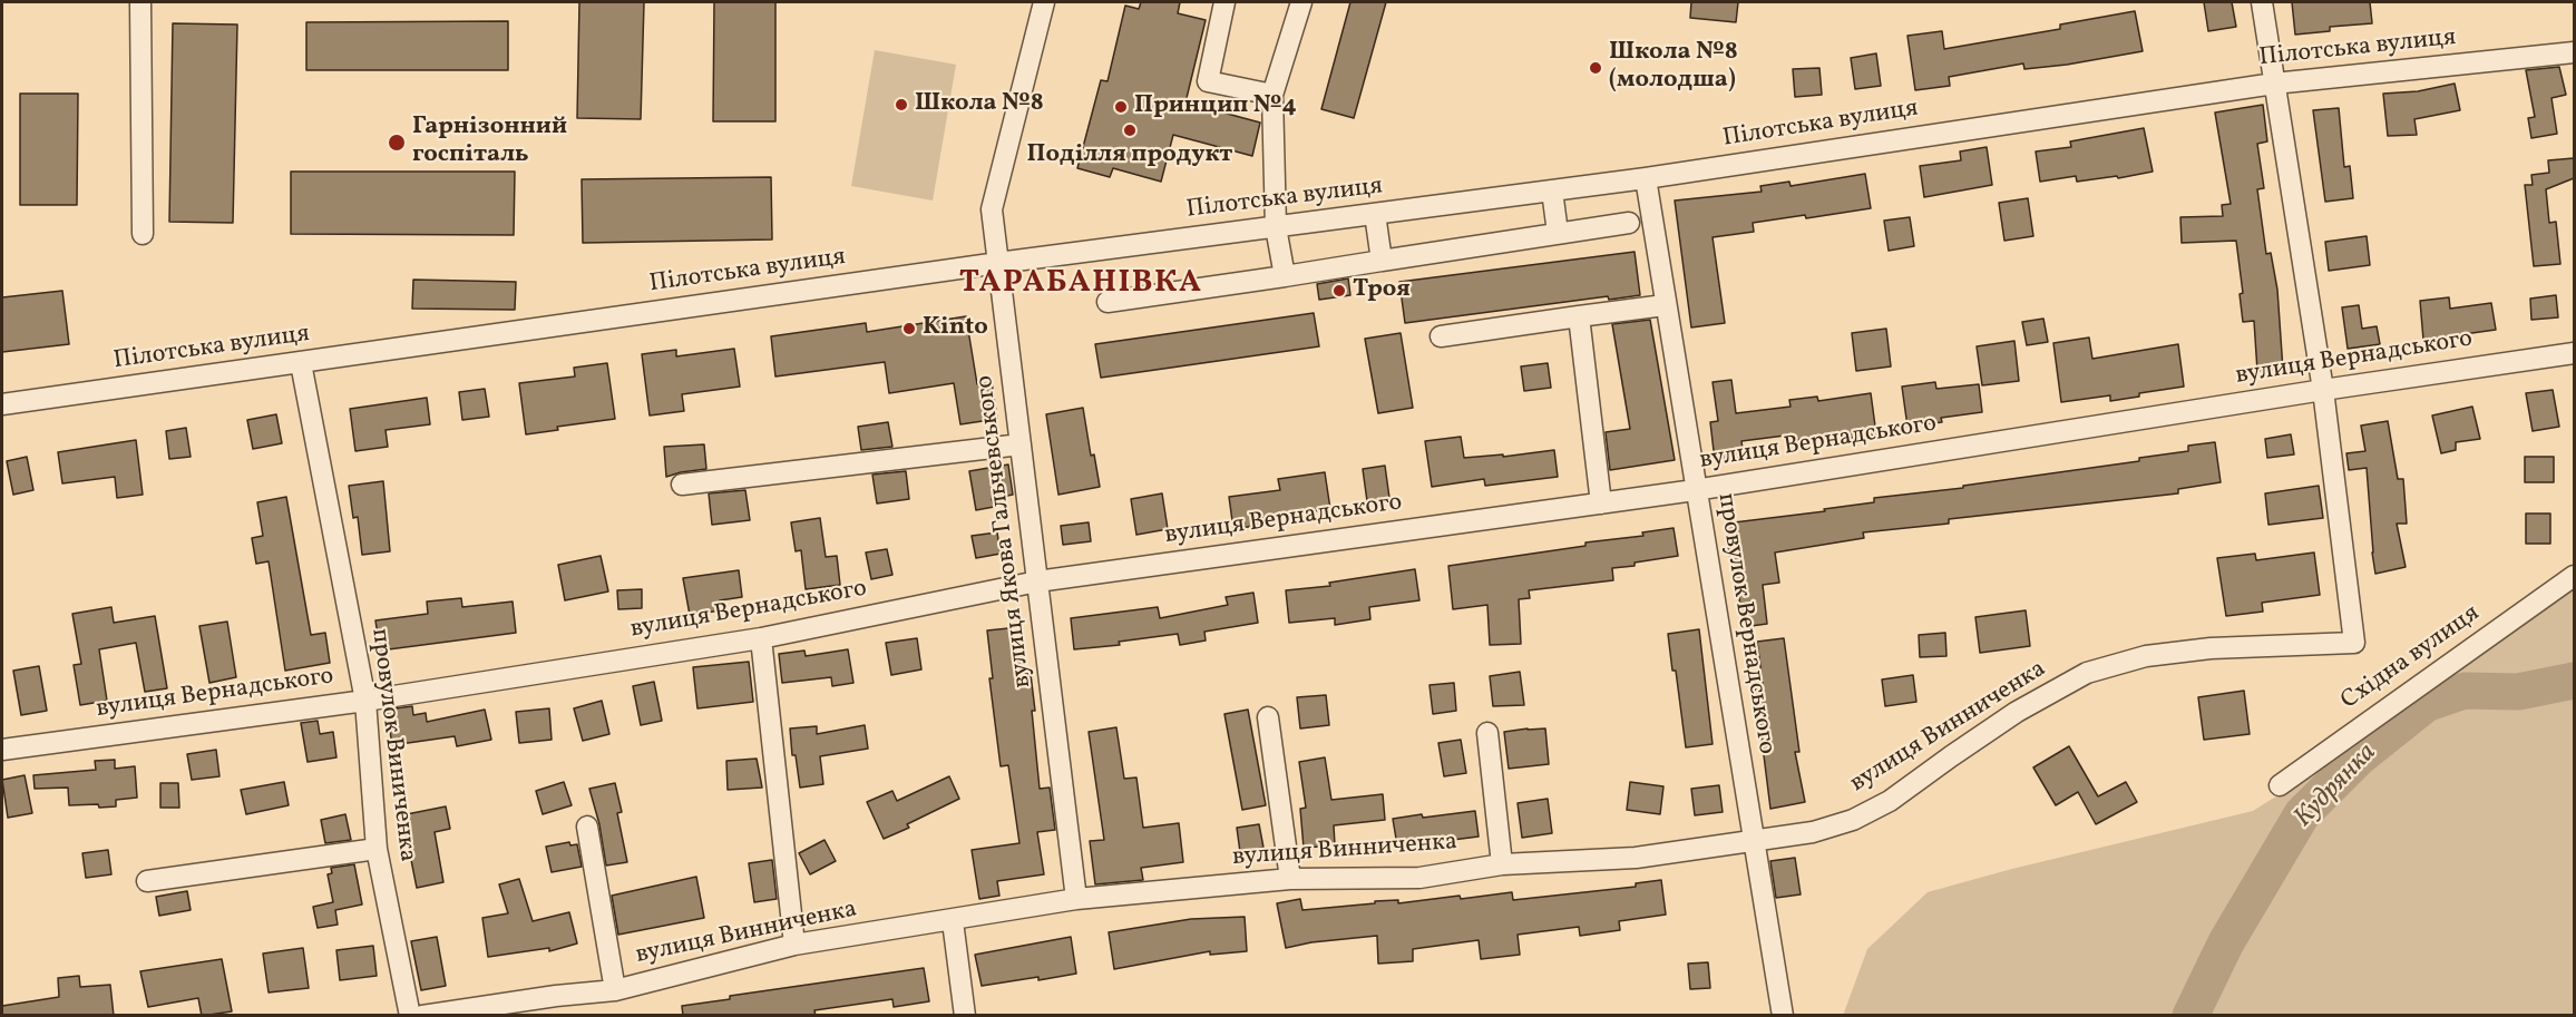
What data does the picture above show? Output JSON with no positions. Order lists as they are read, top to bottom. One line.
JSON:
{"streets":{"street":["Пілотська вулиця","вулиця Вернадського","вулиця Якова Гальчевського","провулок Вернадського","Східна вулиця","вулиця Винниченка","провулок Виниченка"]},"crossings":[["Пілотська вулиця","вулиця Якова Гальчевського"],["Пілотська вулиця","провулок Вернадського"],["Пілотська вулиця","провулок Виниченка"],["вулиця Вернадського","вулиця Якова Гальчевського"],["вулиця Вернадського","провулок Вернадського"],["вулиця Вернадського","вулиця Винниченка"],["вулиця Вернадського","провулок Виниченка"],["вулиця Якова Гальчевського","вулиця Винниченка"],["провулок Вернадського","вулиця Винниченка"]],"districts":["ТАРАБАНІВКА"],"water":["Кудрянка"],"places":["Школа №8 (молодша)","Школа №8","Принцип №4","Поділля продукт","Гарнізонний госпіталь","Троя","Kinto"]}
